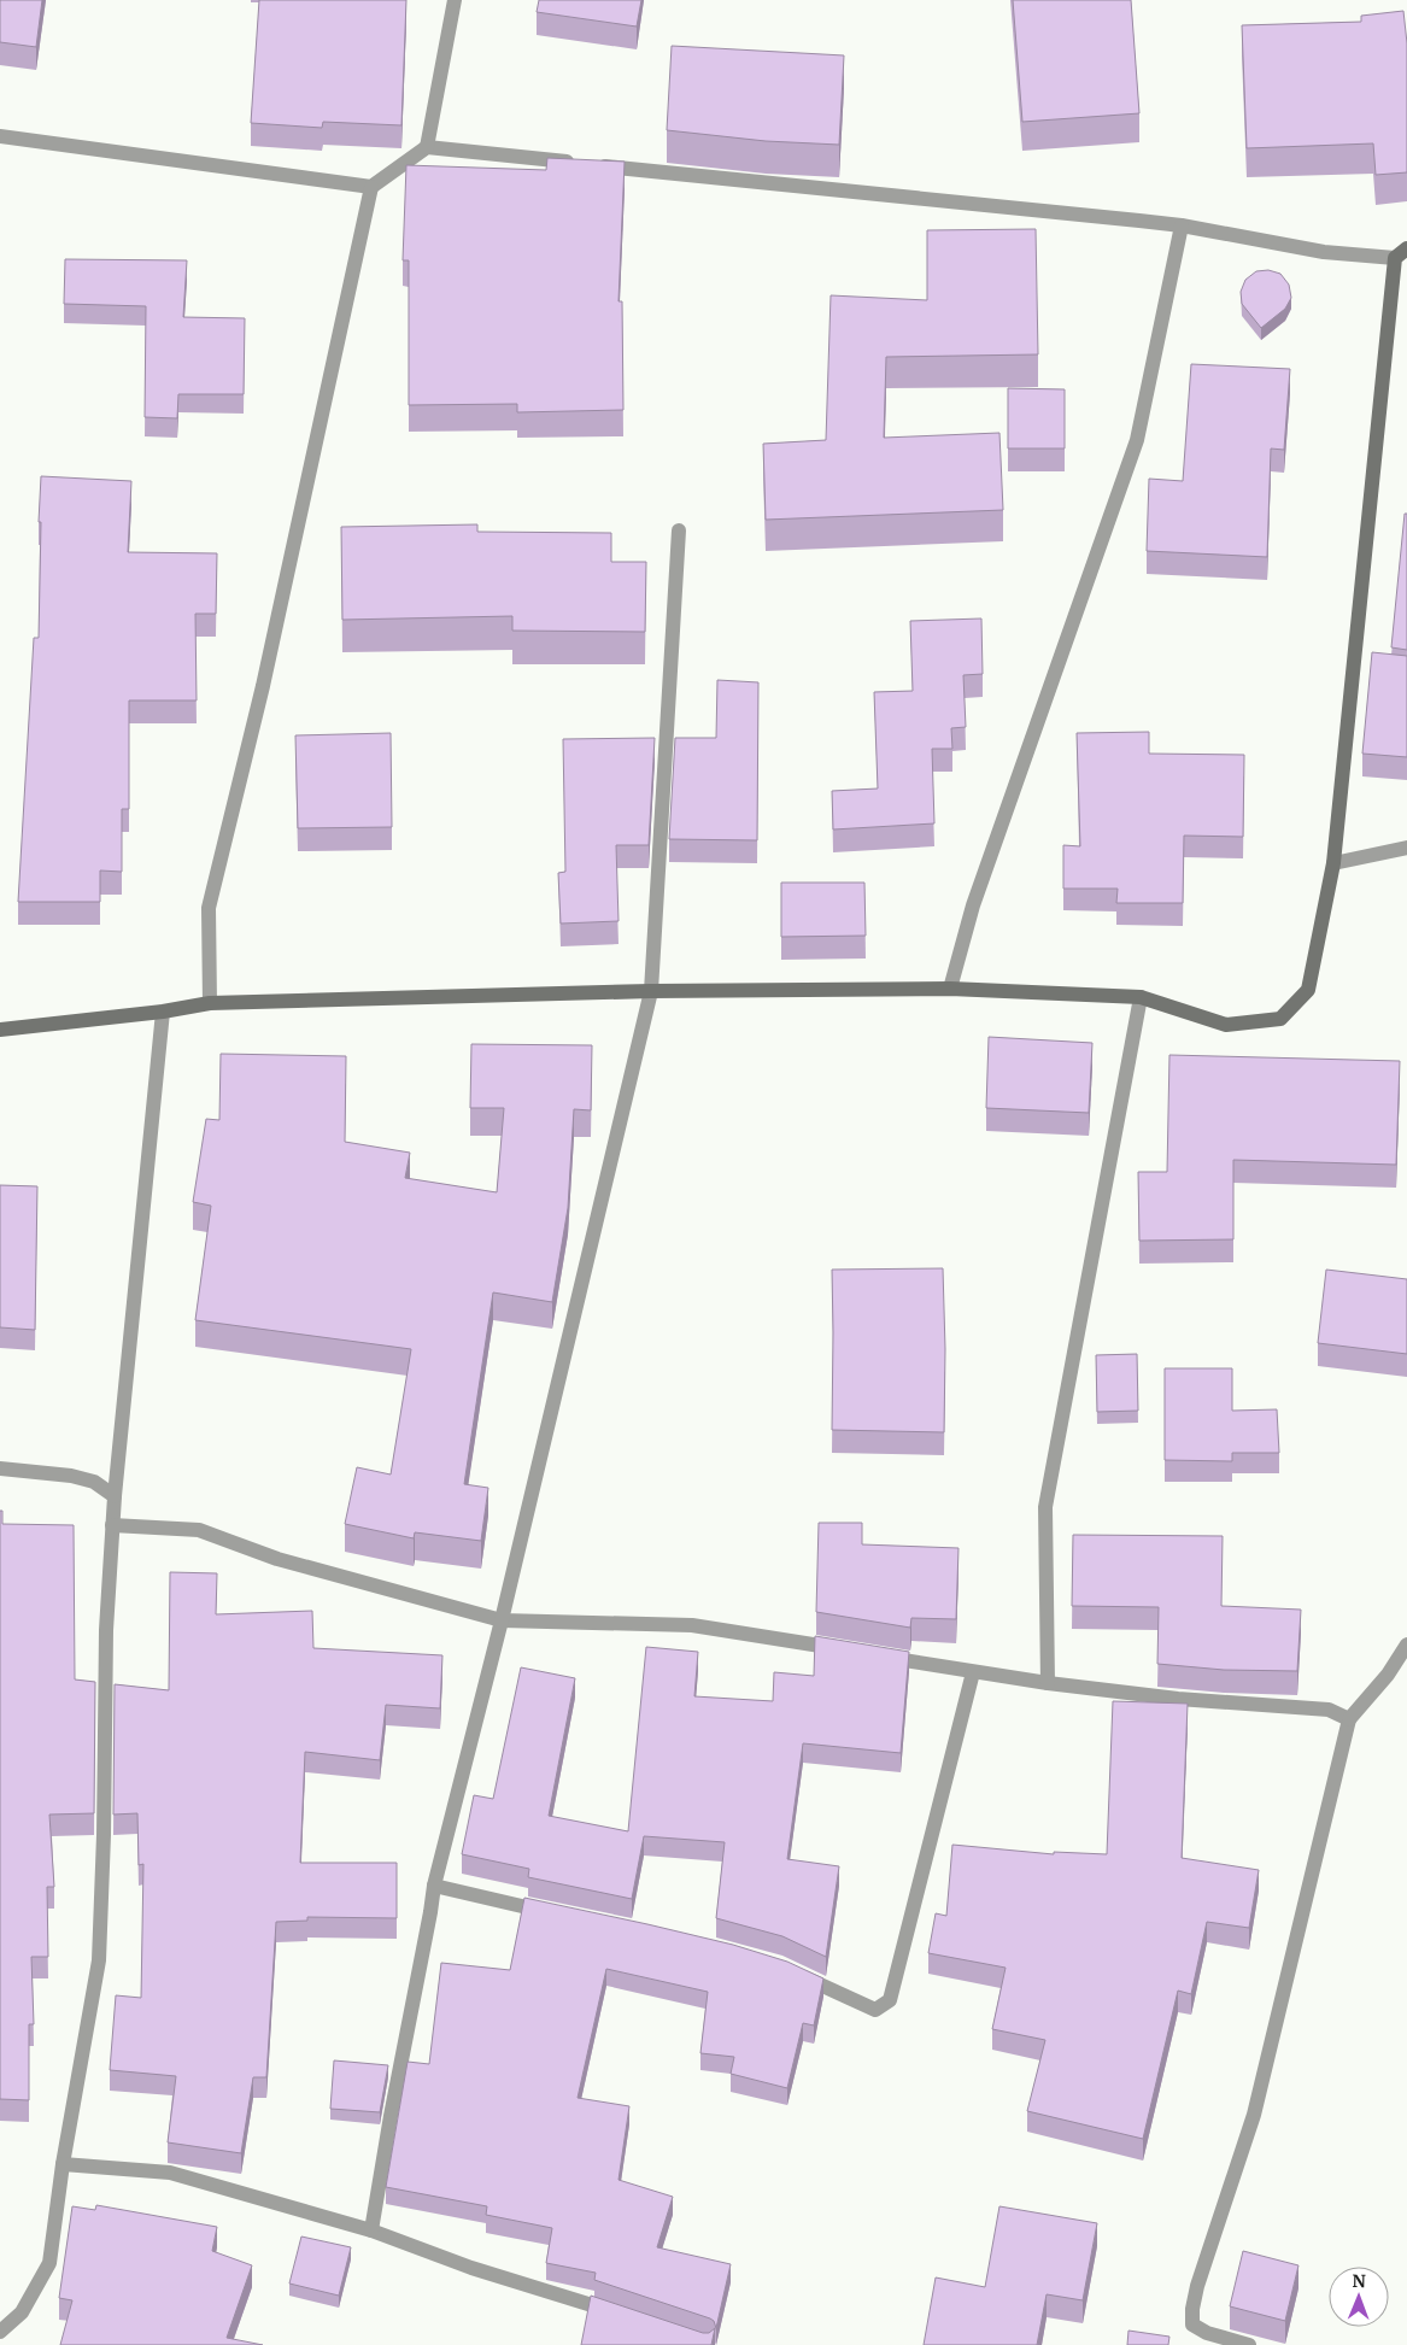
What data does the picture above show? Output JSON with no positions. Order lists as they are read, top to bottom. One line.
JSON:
{"north":"top"}
